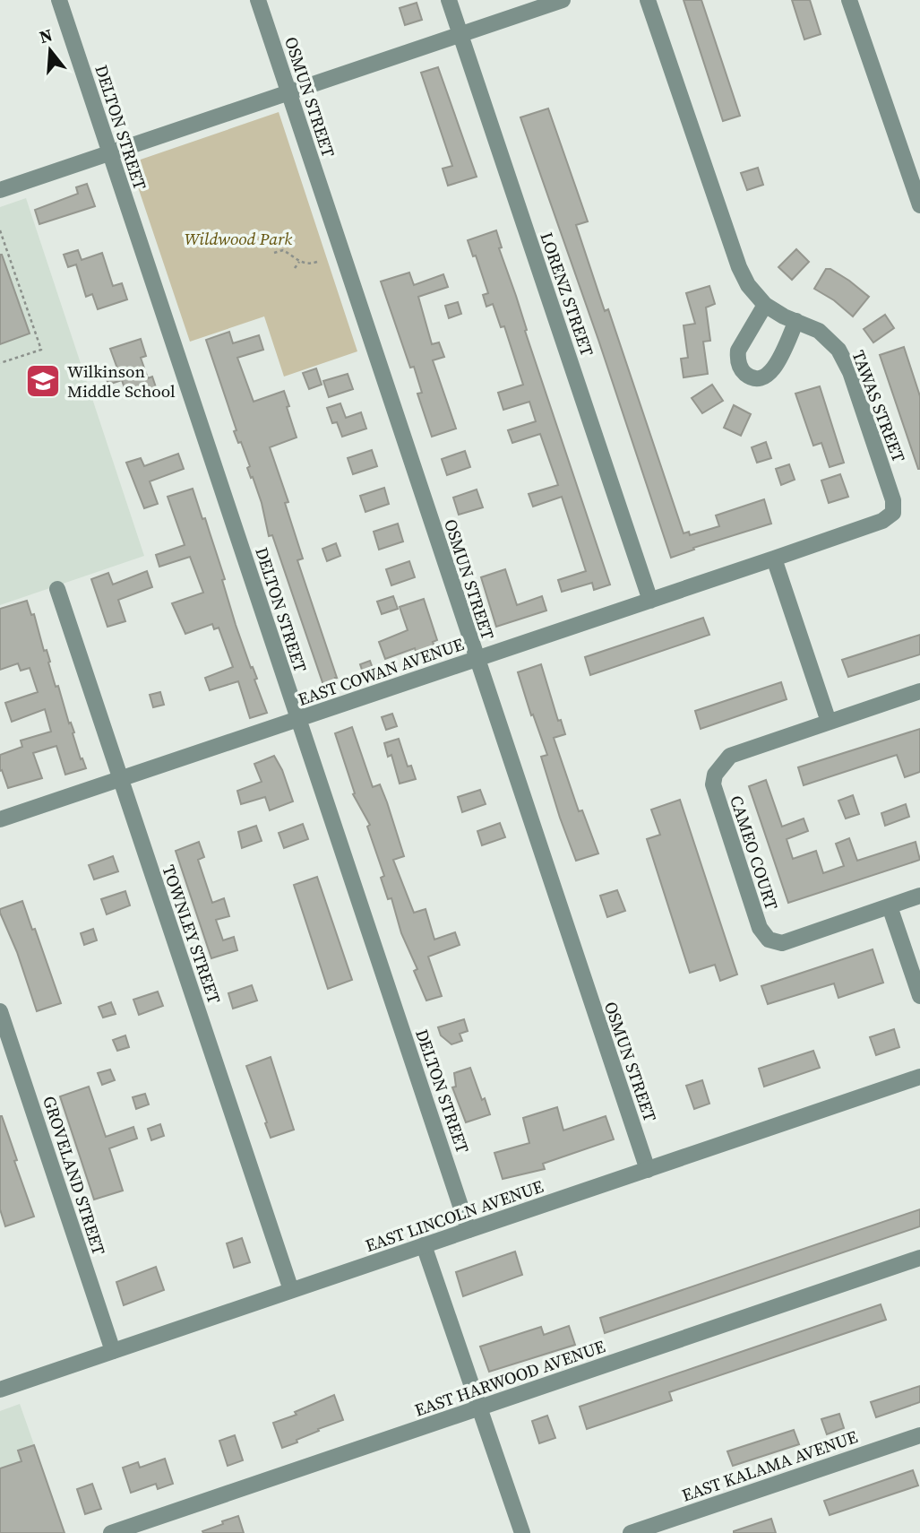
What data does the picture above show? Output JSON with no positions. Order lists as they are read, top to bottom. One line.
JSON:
{"streets":{"street":["OSMUN STREET","DELTON STREET","LORENZ STREET","TAWAS STREET","EAST COWAN AVENUE","CAMEO COURT","TOWNLEY STREET","GROVELAND STREET","EAST LINCOLN AVENUE","EAST HARWOOD AVENUE","EAST KALAMA AVENUE"]},"crossings":[["OSMUN STREET","EAST COWAN AVENUE"],["OSMUN STREET","EAST LINCOLN AVENUE"],["DELTON STREET","EAST COWAN AVENUE"],["DELTON STREET","EAST LINCOLN AVENUE"],["LORENZ STREET","EAST COWAN AVENUE"],["TAWAS STREET","EAST COWAN AVENUE"],["EAST COWAN AVENUE","TOWNLEY STREET"],["TOWNLEY STREET","EAST LINCOLN AVENUE"],["GROVELAND STREET","EAST LINCOLN AVENUE"]],"parks":["Wildwood Park"],"places":{"school or university":["Wilkinson Middle School"]},"north":"top"}
